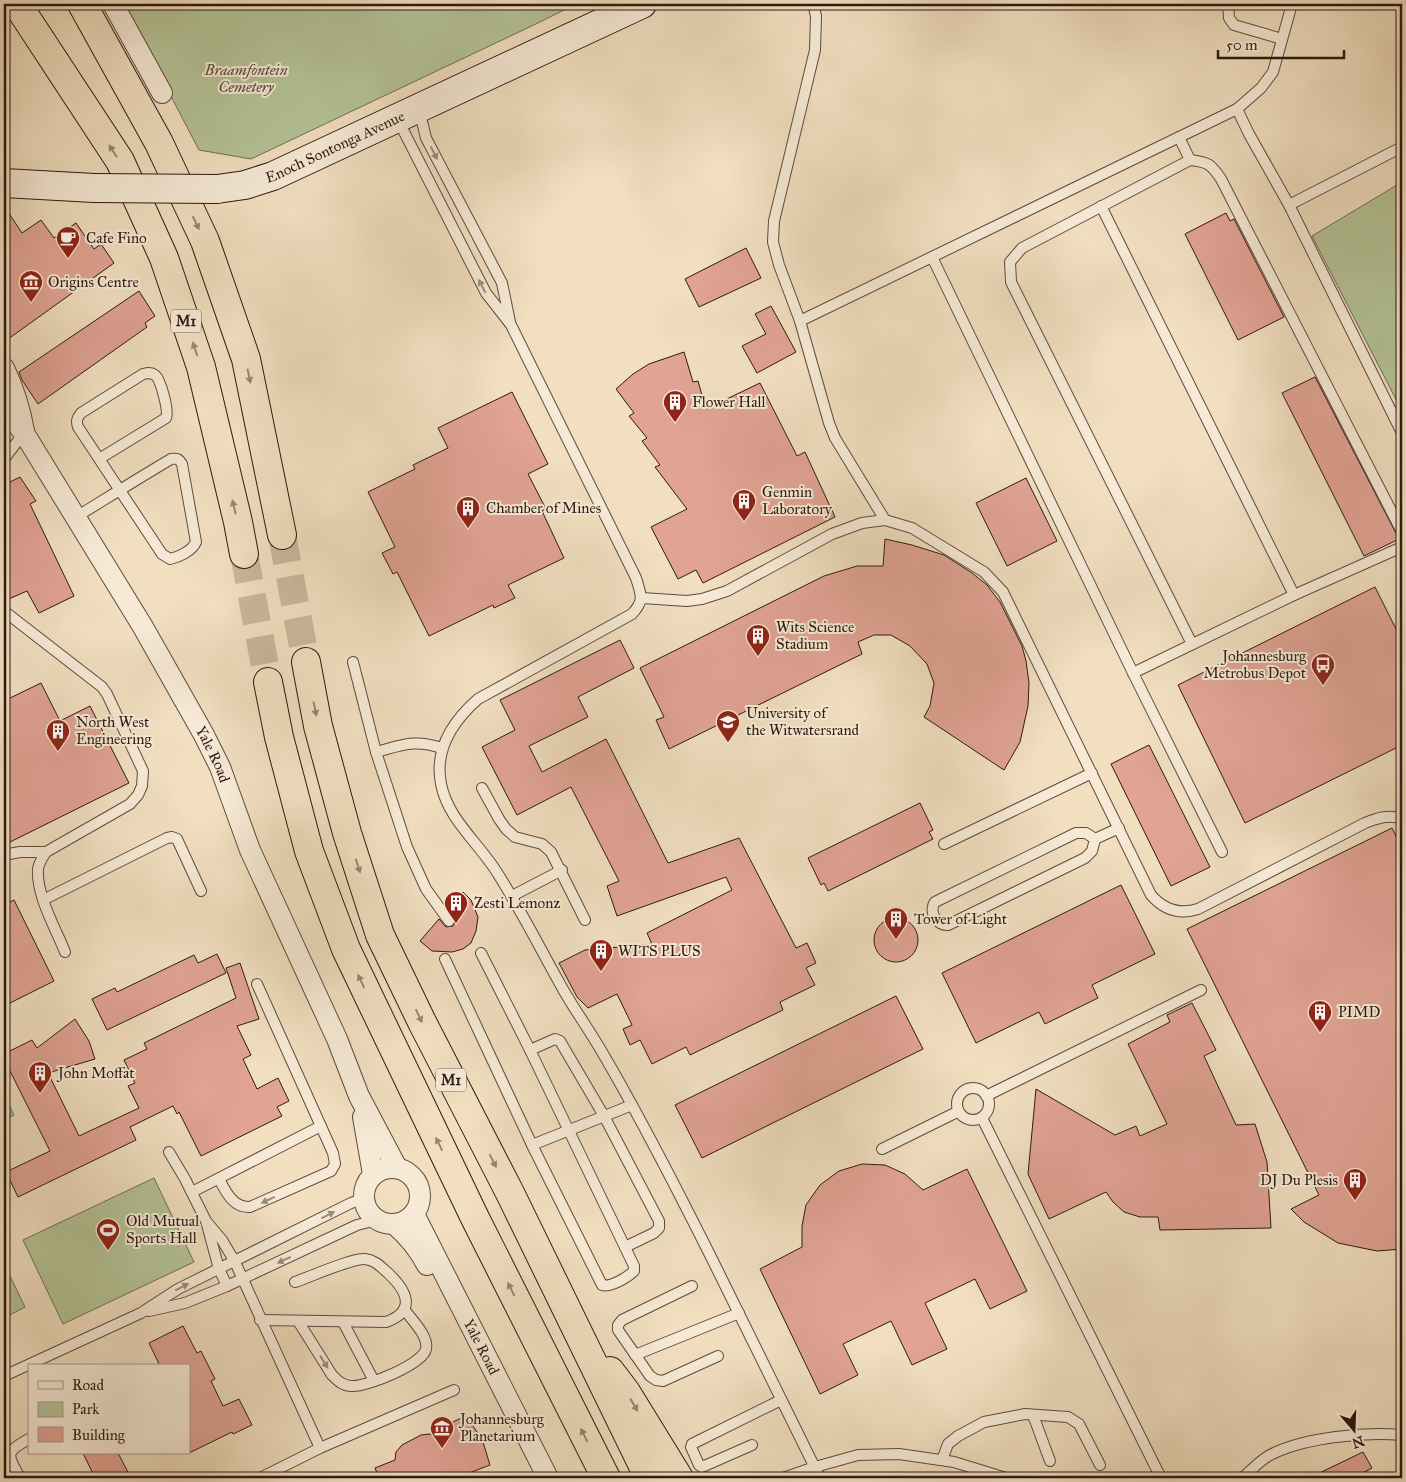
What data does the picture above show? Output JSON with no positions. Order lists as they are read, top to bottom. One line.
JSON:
{"streets":{"highway":["M1"],"main road":["Enoch Sontonga Avenue"],"street":["Yale Road"]},"parks":["Braamfontein Cemetery"],"places":{"cafe":["Cafe Fino"],"museum":["Origins Centre","Johannesburg Planetarium"],"building":["Flower Hall","Genmin Laboratory","Chamber of Mines","Wits Science Stadium","North West Engineering","Zesti Lemonz","Tower of Light","WITS PLUS","PIMD","John Moffat","DJ Du Plesis"],"bus stop":["Johannesburg Metrobus Depot"],"school or university":["University of the Witwatersrand"],"sports":["Old Mutual Sports Hall"]},"legend":["Road","Park","Building"],"scale_bar":"50 m","north":"bottom"}
